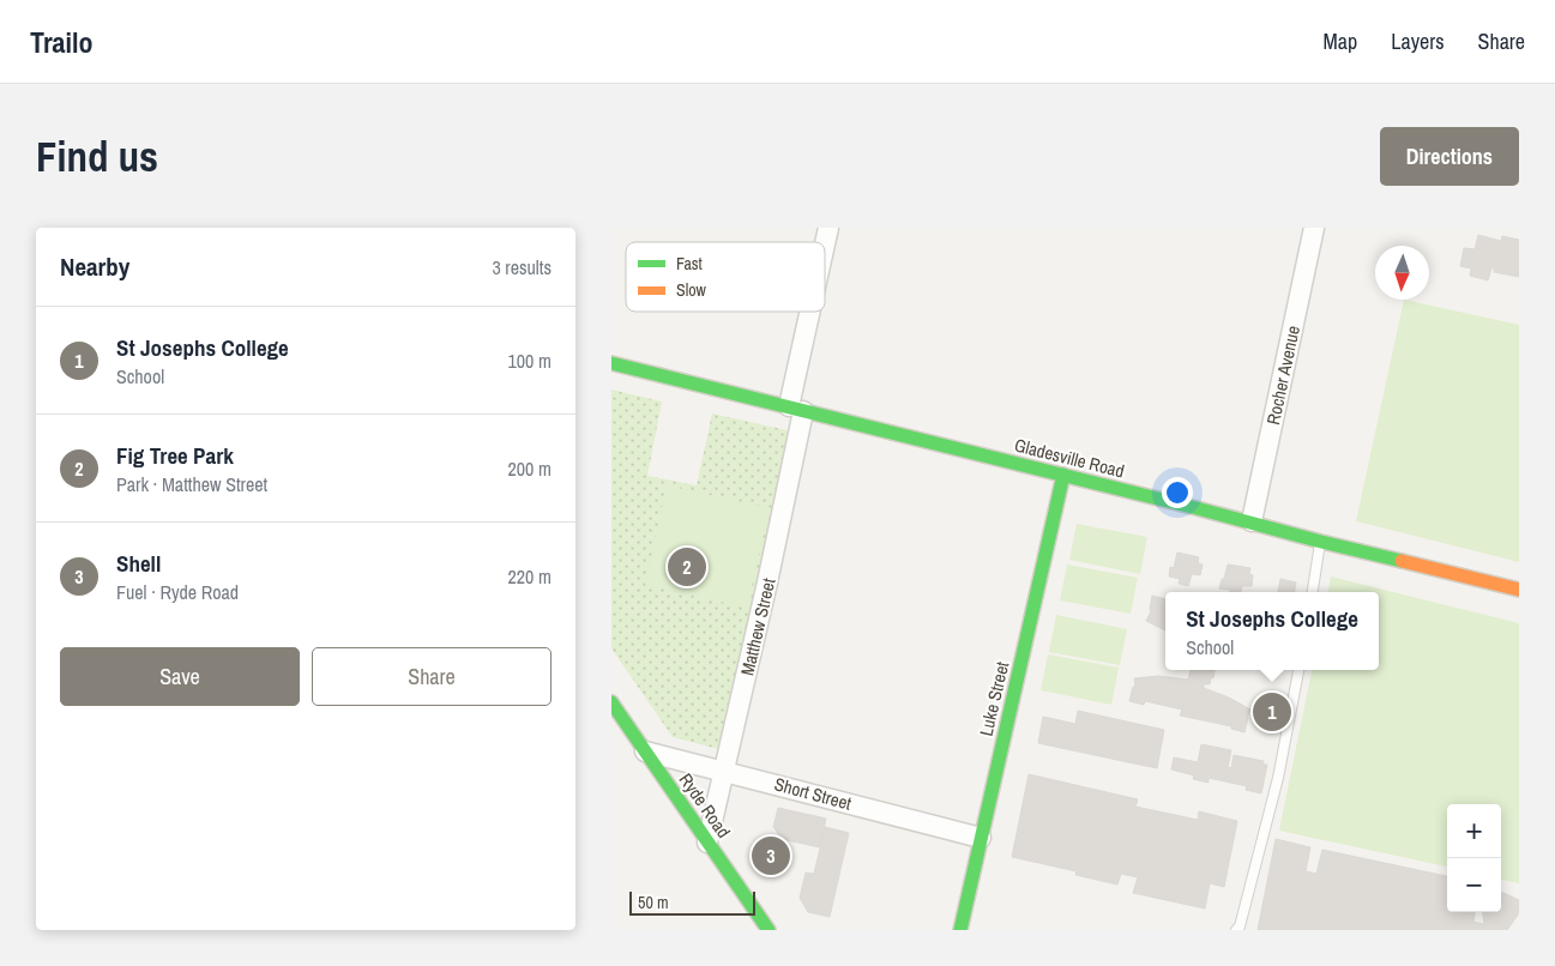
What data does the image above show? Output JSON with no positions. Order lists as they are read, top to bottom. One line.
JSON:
{"streets":{"street":["Rocher Avenue","Gladesville Road","Matthew Street","Luke Street","Short Street","Ryde Road"]},"crossings":[["Rocher Avenue","Gladesville Road"],["Gladesville Road","Matthew Street"],["Gladesville Road","Luke Street"],["Matthew Street","Short Street"],["Matthew Street","Ryde Road"],["Luke Street","Short Street"],["Short Street","Ryde Road"]],"legend":["Fast","Slow"],"scale_bar":"50 m","north":"bottom","page":{"header":"Trailo","nav":["Map","Layers","Share"],"buttons":["Directions",["Save","Share"]],"title":"Find us","heading":["Nearby","3 results"],"list":[{"mark":"1","name":"St Josephs College","note":"School","value":"100 m"},{"mark":"2","name":"Fig Tree Park","note":"Park · Matthew Street","value":"200 m"},{"mark":"3","name":"Shell","note":"Fuel · Ryde Road","value":"220 m"}],"pins":["2","1","3"],"popup":["St Josephs College","School"],"map_buttons":["+","−"],"scale":"50 m"}}
